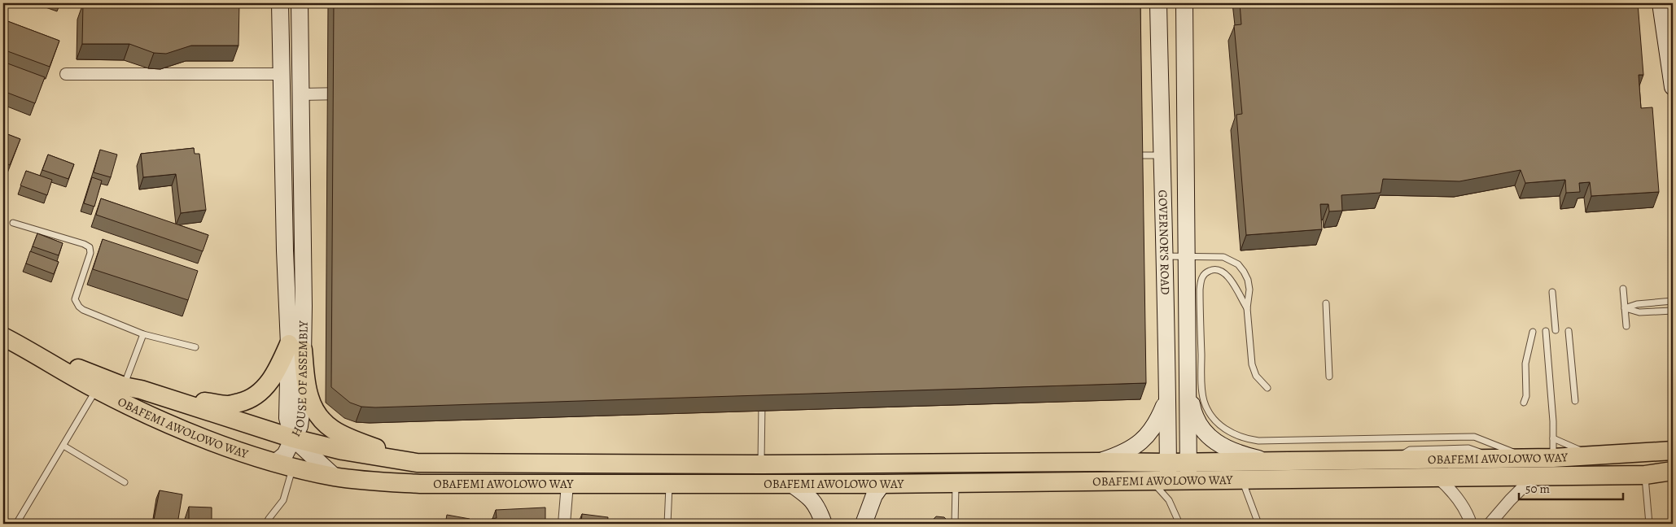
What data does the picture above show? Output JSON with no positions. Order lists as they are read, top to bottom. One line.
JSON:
{"streets":{"main road":["OBAFEMI AWOLOWO WAY"],"street":["GOVERNOR'S ROAD","HOUSE OF ASSEMBLY"]},"crossings":[["GOVERNOR'S ROAD","OBAFEMI AWOLOWO WAY"],["HOUSE OF ASSEMBLY","OBAFEMI AWOLOWO WAY"]],"scale_bar":"50 m"}
